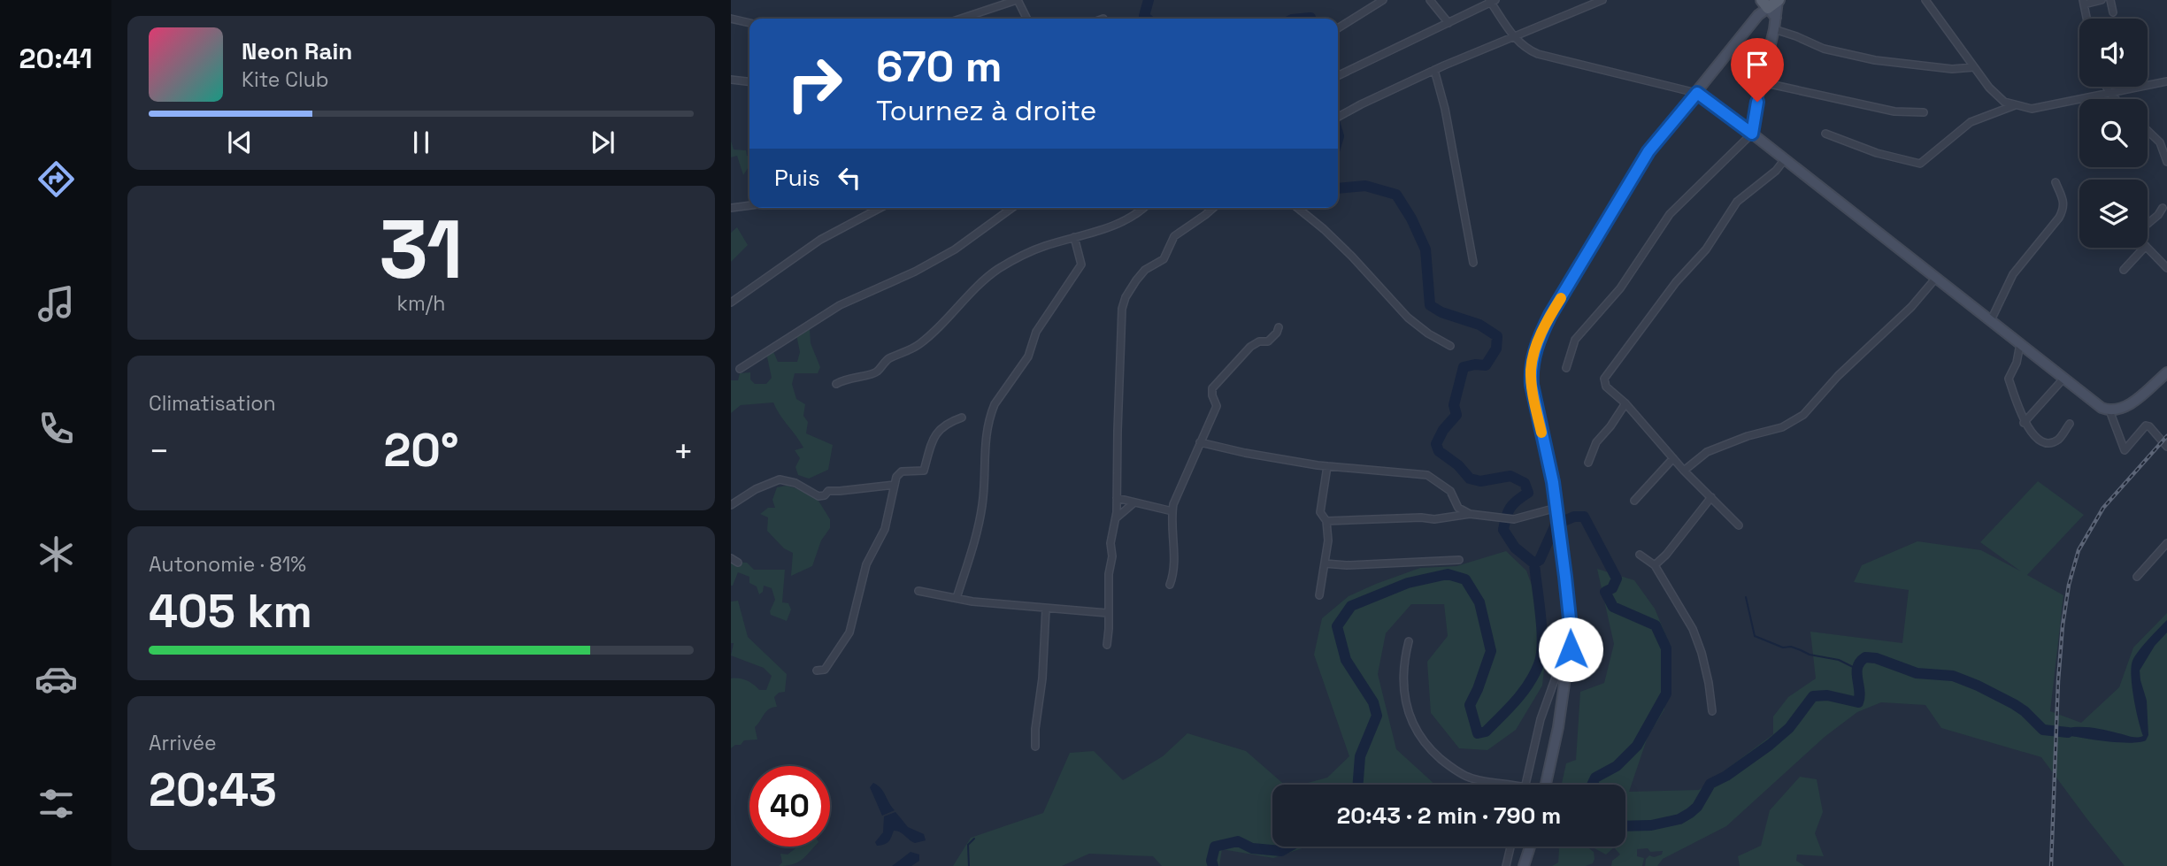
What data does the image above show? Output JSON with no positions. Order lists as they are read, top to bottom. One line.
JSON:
{"page":{"tabs":"20:41","turn":["670 m","Tournez à droite"],"song":["Neon Rain","Kite Club"],"then":"Puis","tile":[["31","km/h"],"Climatisation",["Autonomie · 81%","405 km"],["Arrivée","20:43"]],"heat":["−","20°","+"],"limit":"40","trip":"20:43 · 2 min · 790 m"}}
